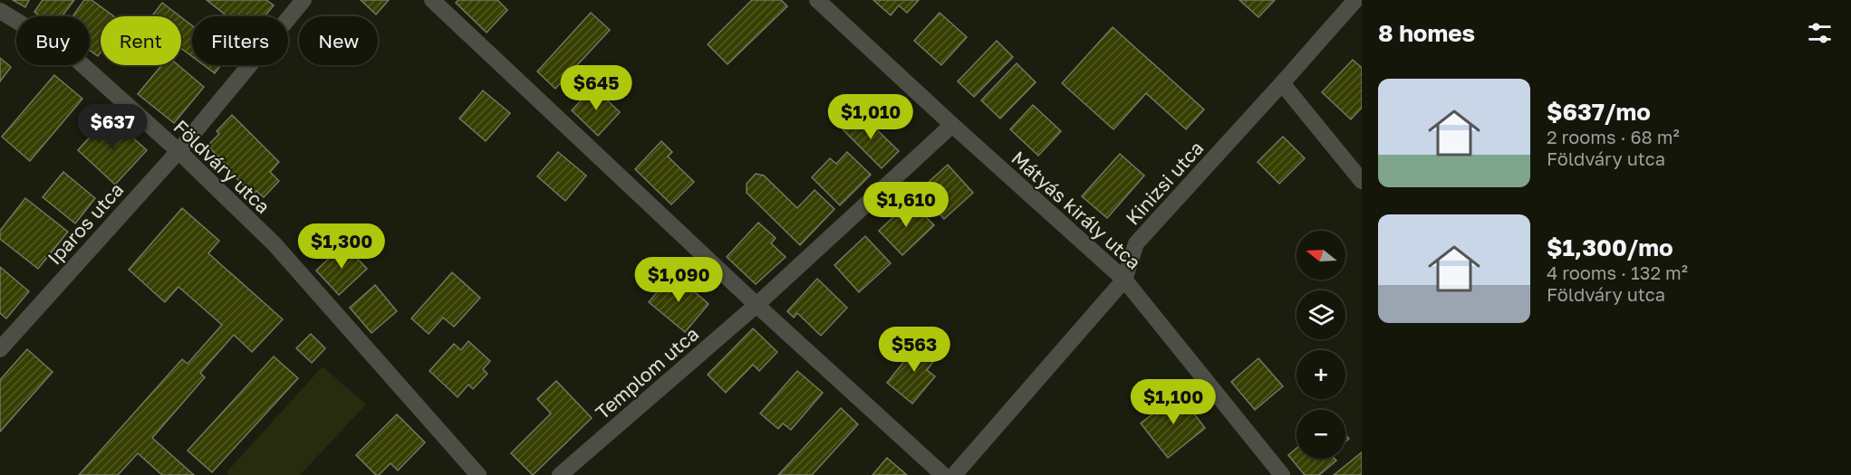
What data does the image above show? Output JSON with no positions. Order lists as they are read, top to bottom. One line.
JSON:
{"streets":{"street":["Földváry utca","Kinizsi utca","Mátyás király utca","Iparos utca","Templom utca"]},"crossings":[["Földváry utca","Iparos utca"],["Kinizsi utca","Mátyás király utca"],["Mátyás király utca","Templom utca"]],"north":"left","page":{"heading":"8 homes","chip":["Buy","Rent","Filters","New"],"price":["$645","$1,010","$637","$1,610","$1,300","$1,090","$563","$1,100"],"list":[{"name":"$637/mo","note":"2 rooms · 68 m² · Földváry utca"},{"name":"$1,300/mo","note":"4 rooms · 132 m² · Földváry utca"}],"map_buttons":["+","−"]}}
